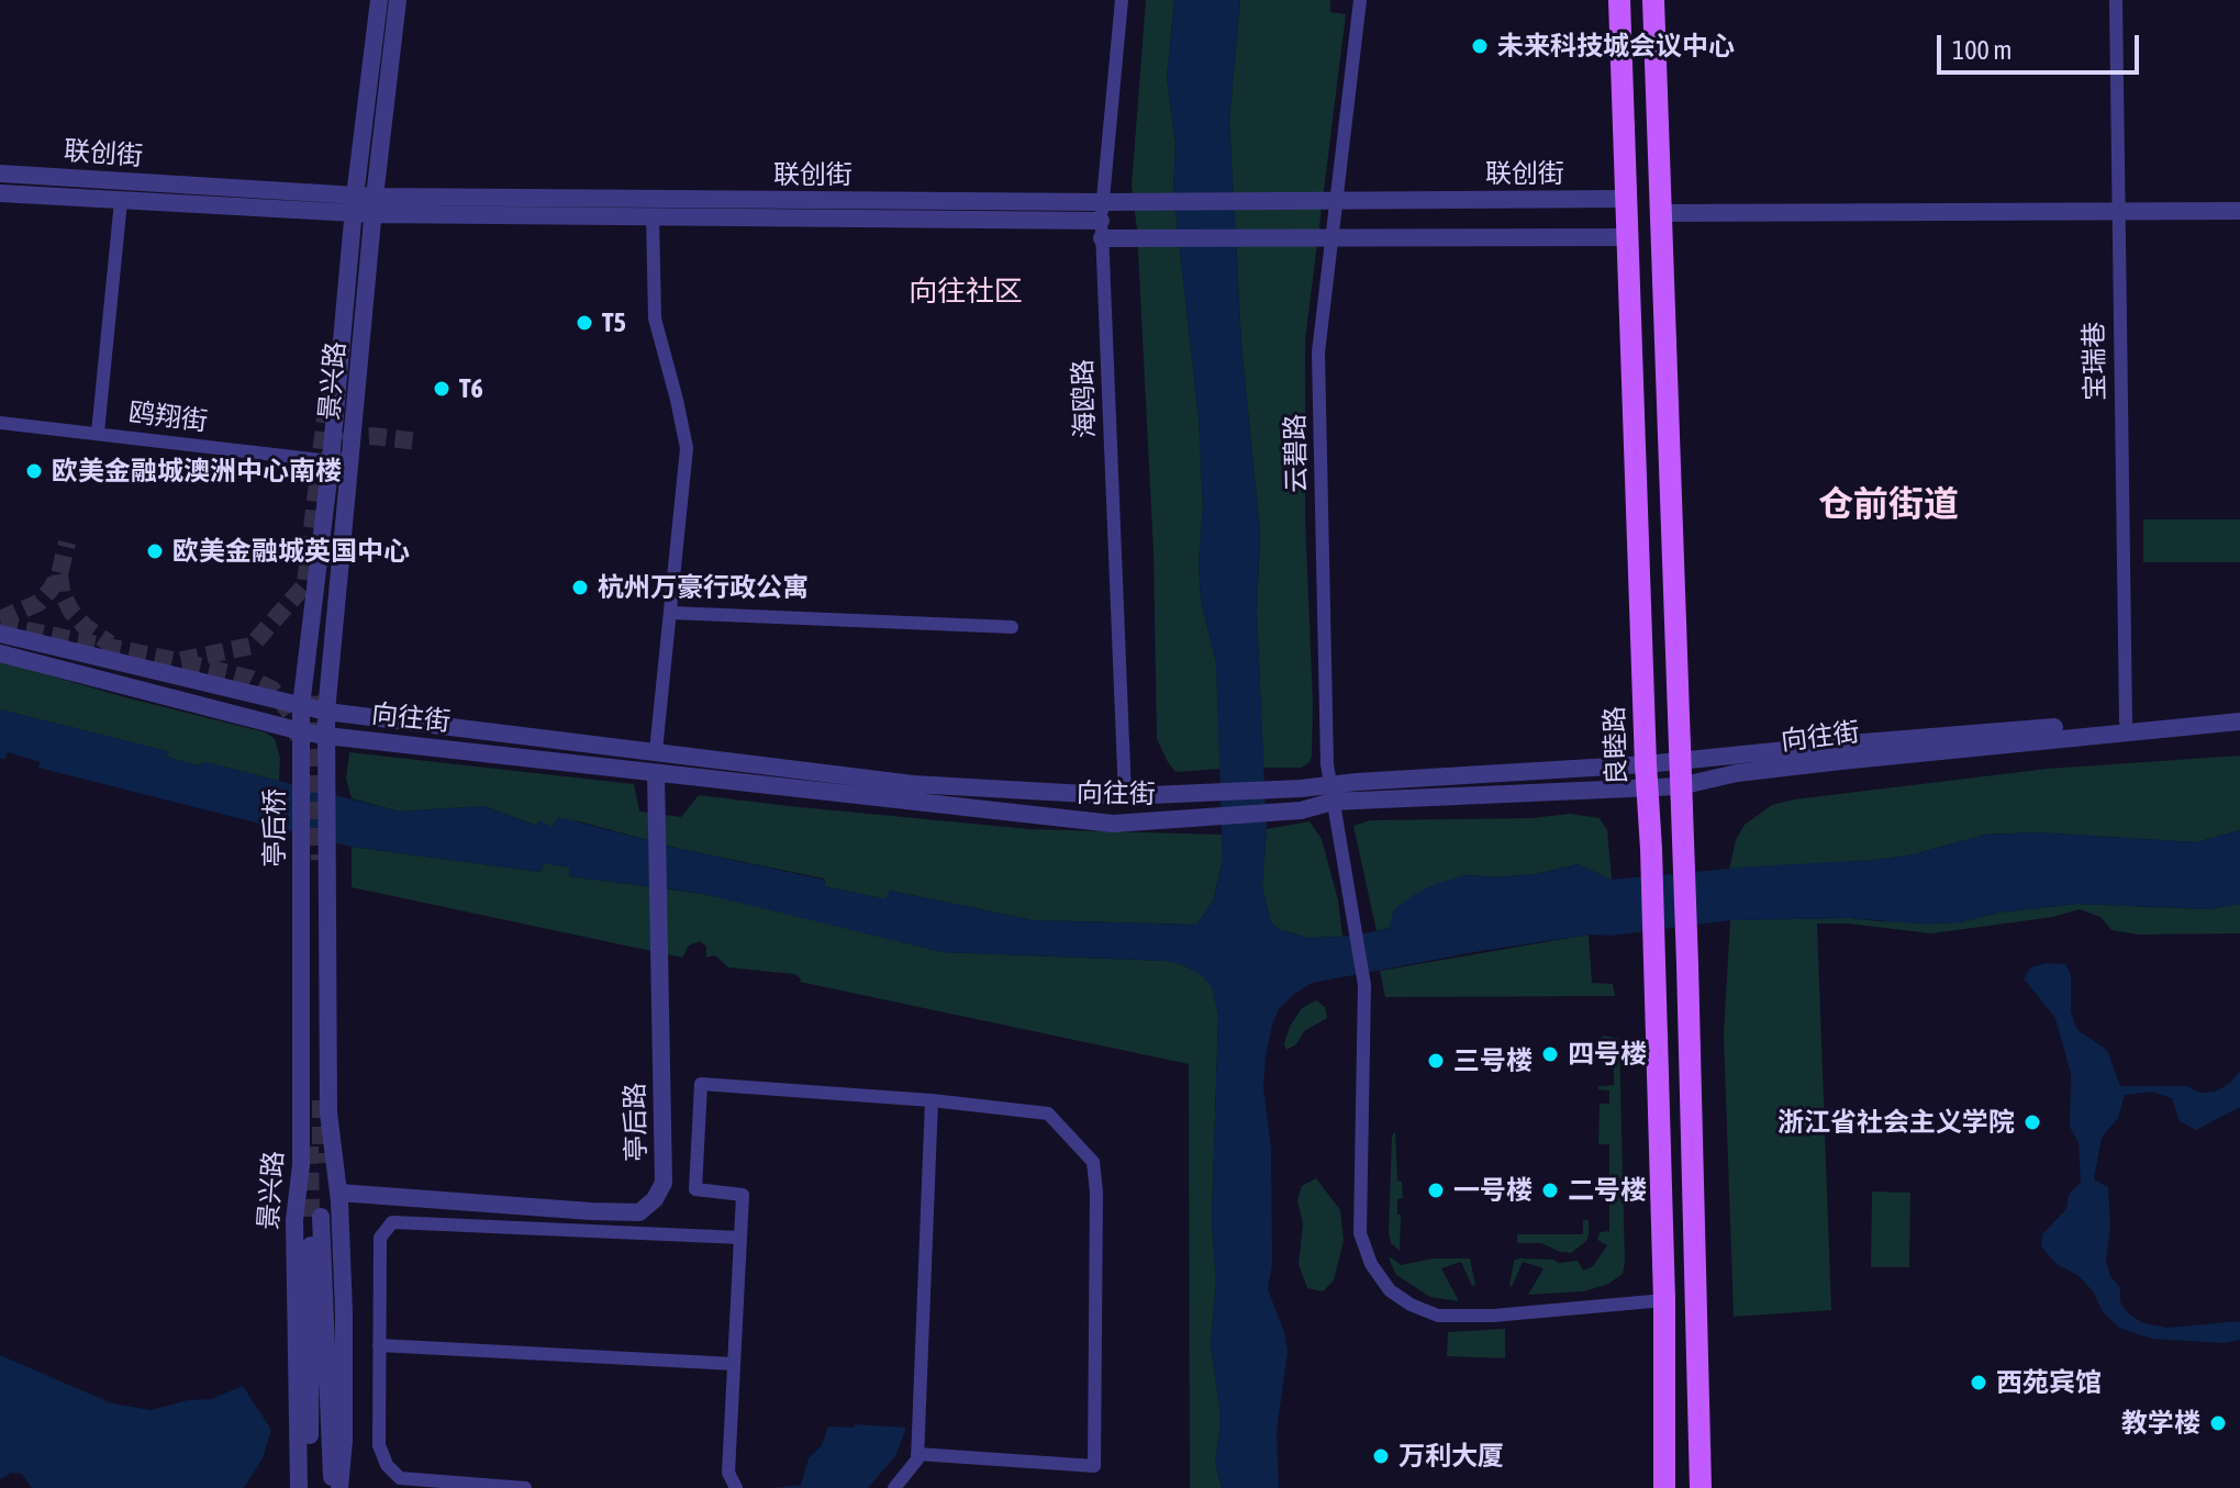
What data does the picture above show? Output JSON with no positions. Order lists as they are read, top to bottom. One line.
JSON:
{"streets":{"main road":["良睦路"],"street":["联创街","宝瑞巷","景兴路","海鸥路","鸥翔街","云碧路","向往街","亭后桥","亭后路"]},"crossings":[["联创街","景兴路"],["联创街","海鸥路"],["联创街","云碧路"],["联创街","良睦路"],["宝瑞巷","向往街"],["景兴路","鸥翔街"],["景兴路","向往街"],["景兴路","亭后桥"],["海鸥路","向往街"],["云碧路","向往街"],["云碧路","良睦路"],["向往街","良睦路"],["向往街","亭后路"],["亭后桥","亭后路"]],"districts":["向往社区","仓前街道"],"places":["未来科技城会议中心","T5","T6","欧美金融城澳洲中心南楼","欧美金融城英国中心","杭州万豪行政公寓","四号楼","三号楼","浙江省社会主义学院","一号楼","二号楼","西苑宾馆","教学楼","万利大厦"],"scale_bar":"100 m"}
